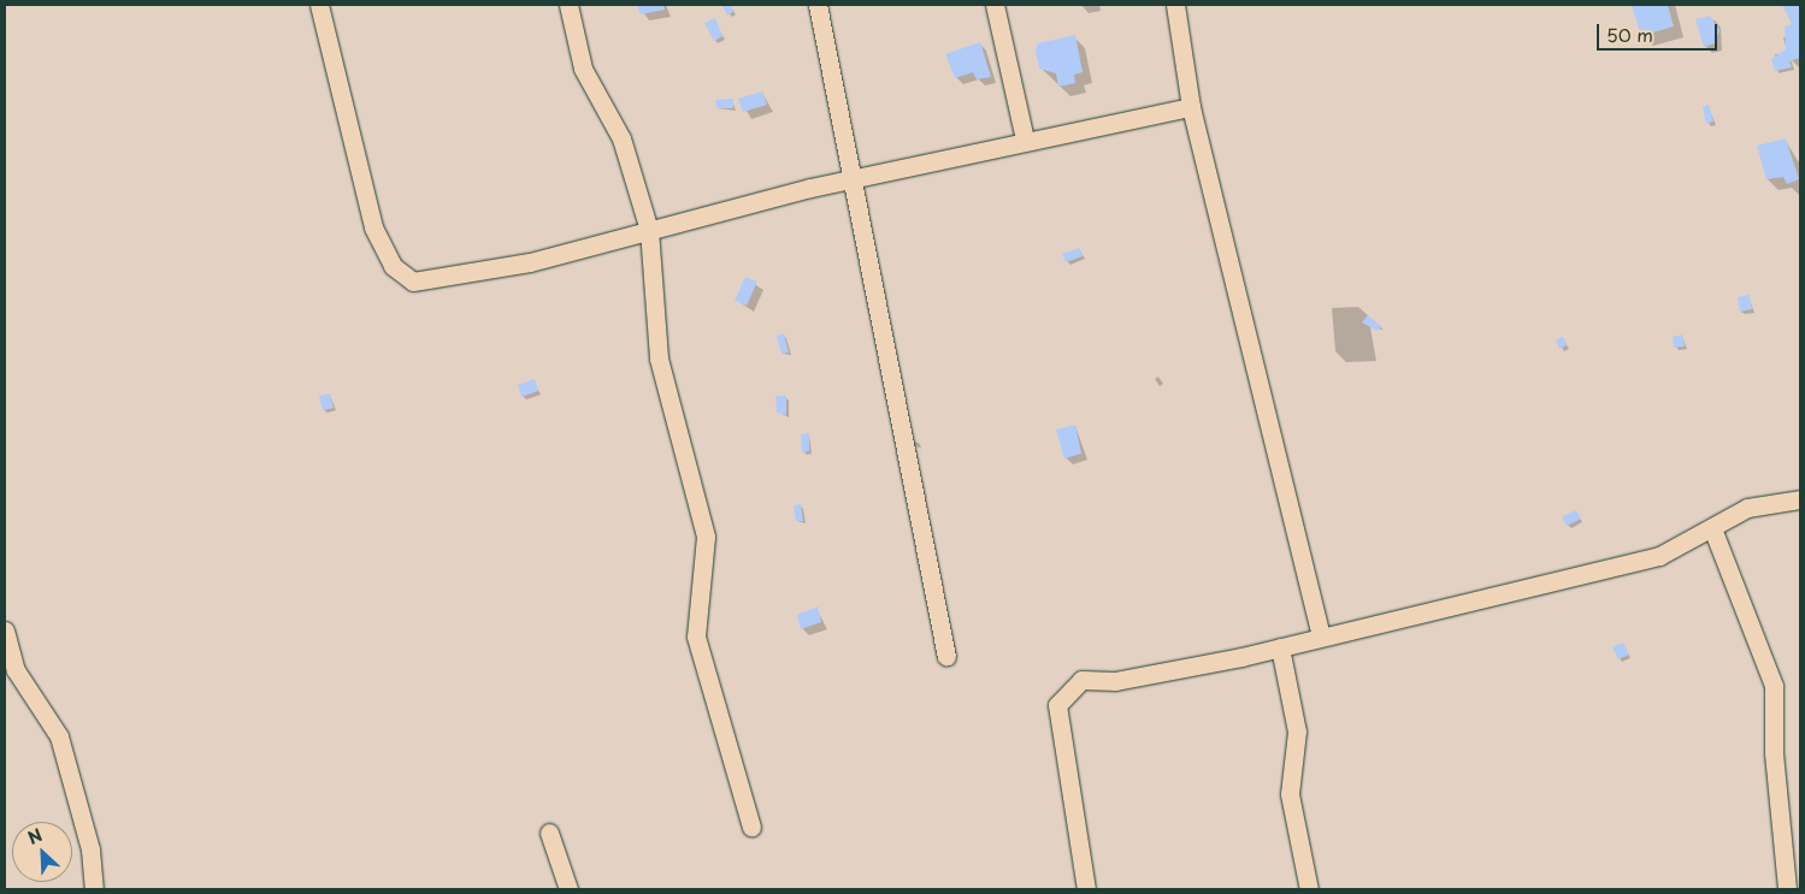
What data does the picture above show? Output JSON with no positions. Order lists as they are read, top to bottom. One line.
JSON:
{"scale_bar":"50 m","north":"top left"}
